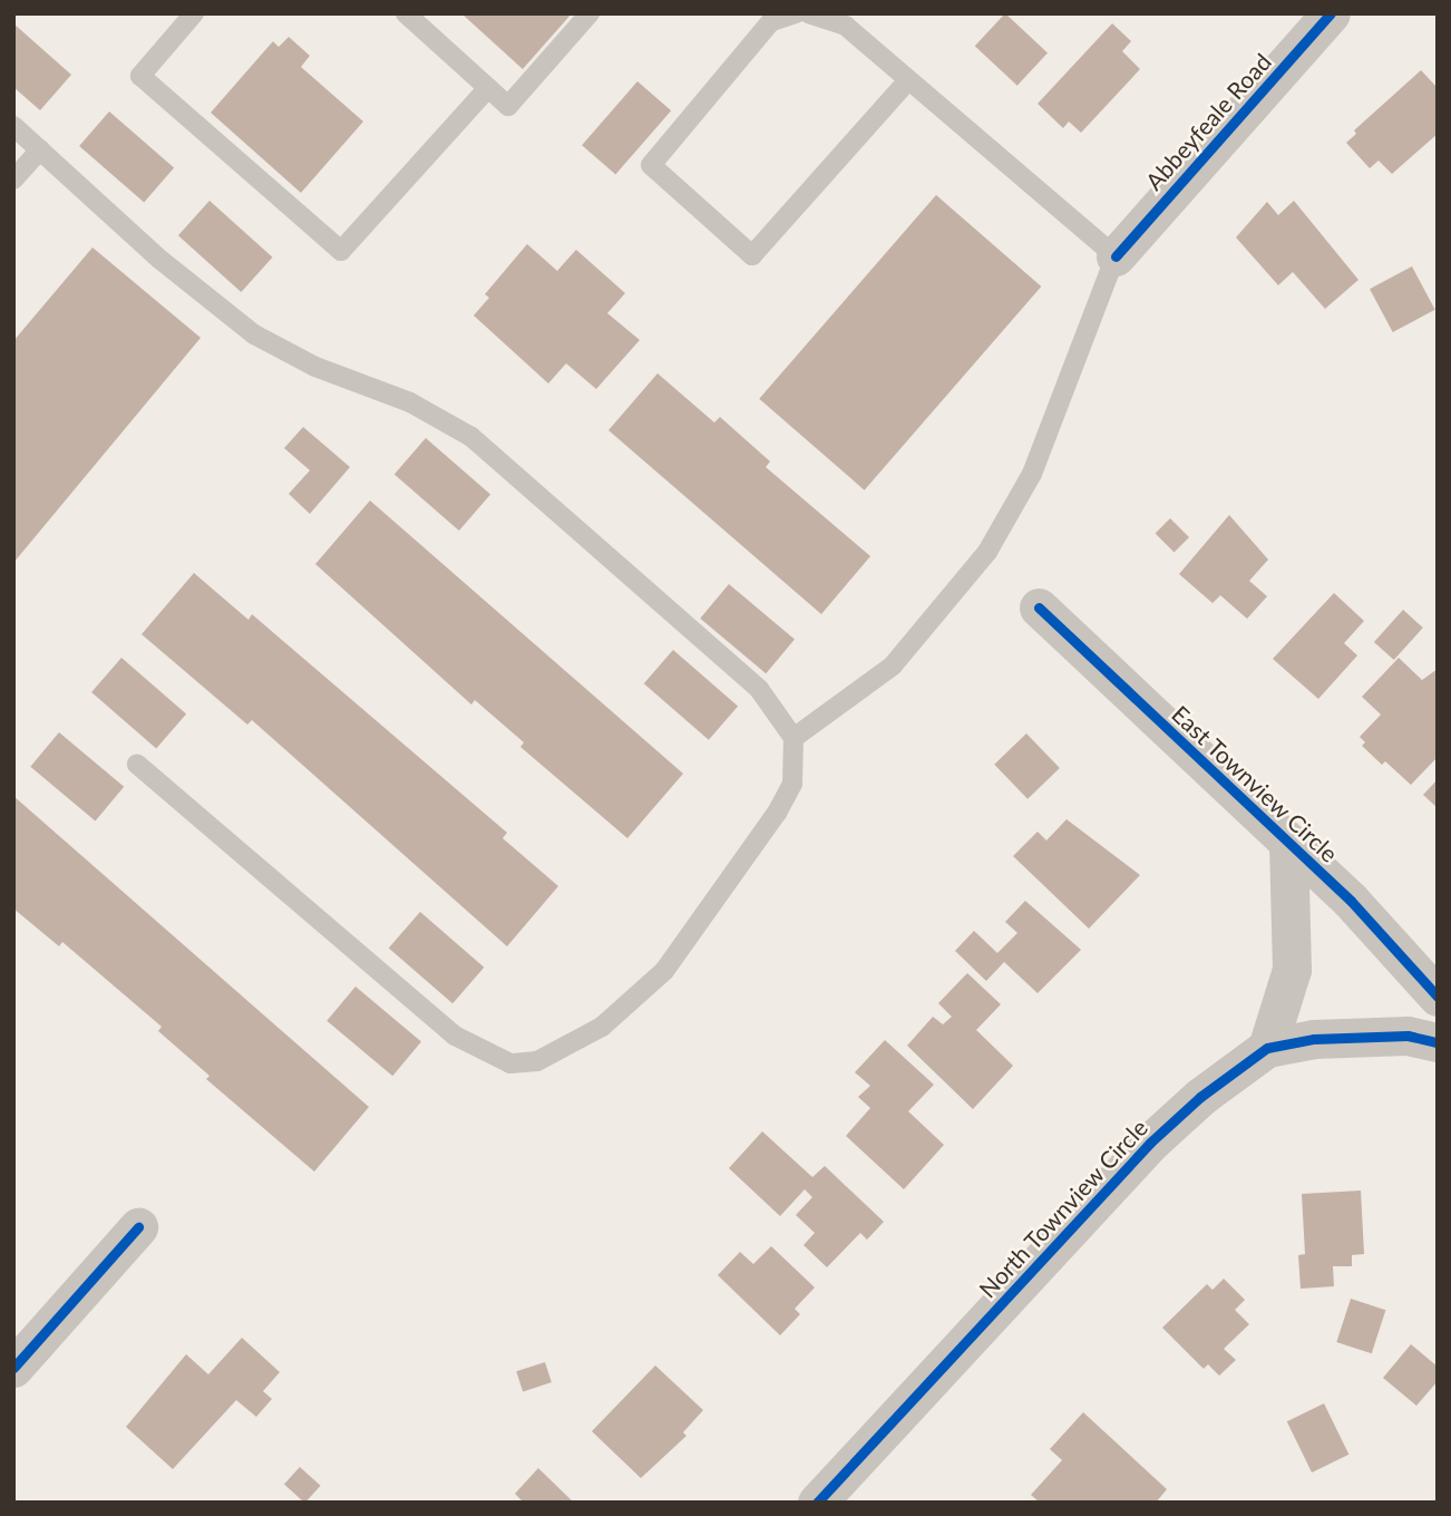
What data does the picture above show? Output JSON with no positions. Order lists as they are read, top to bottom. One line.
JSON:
{"streets":{"street":["Abbeyfeale Road","East Townview Circle","North Townview Circle"]}}
